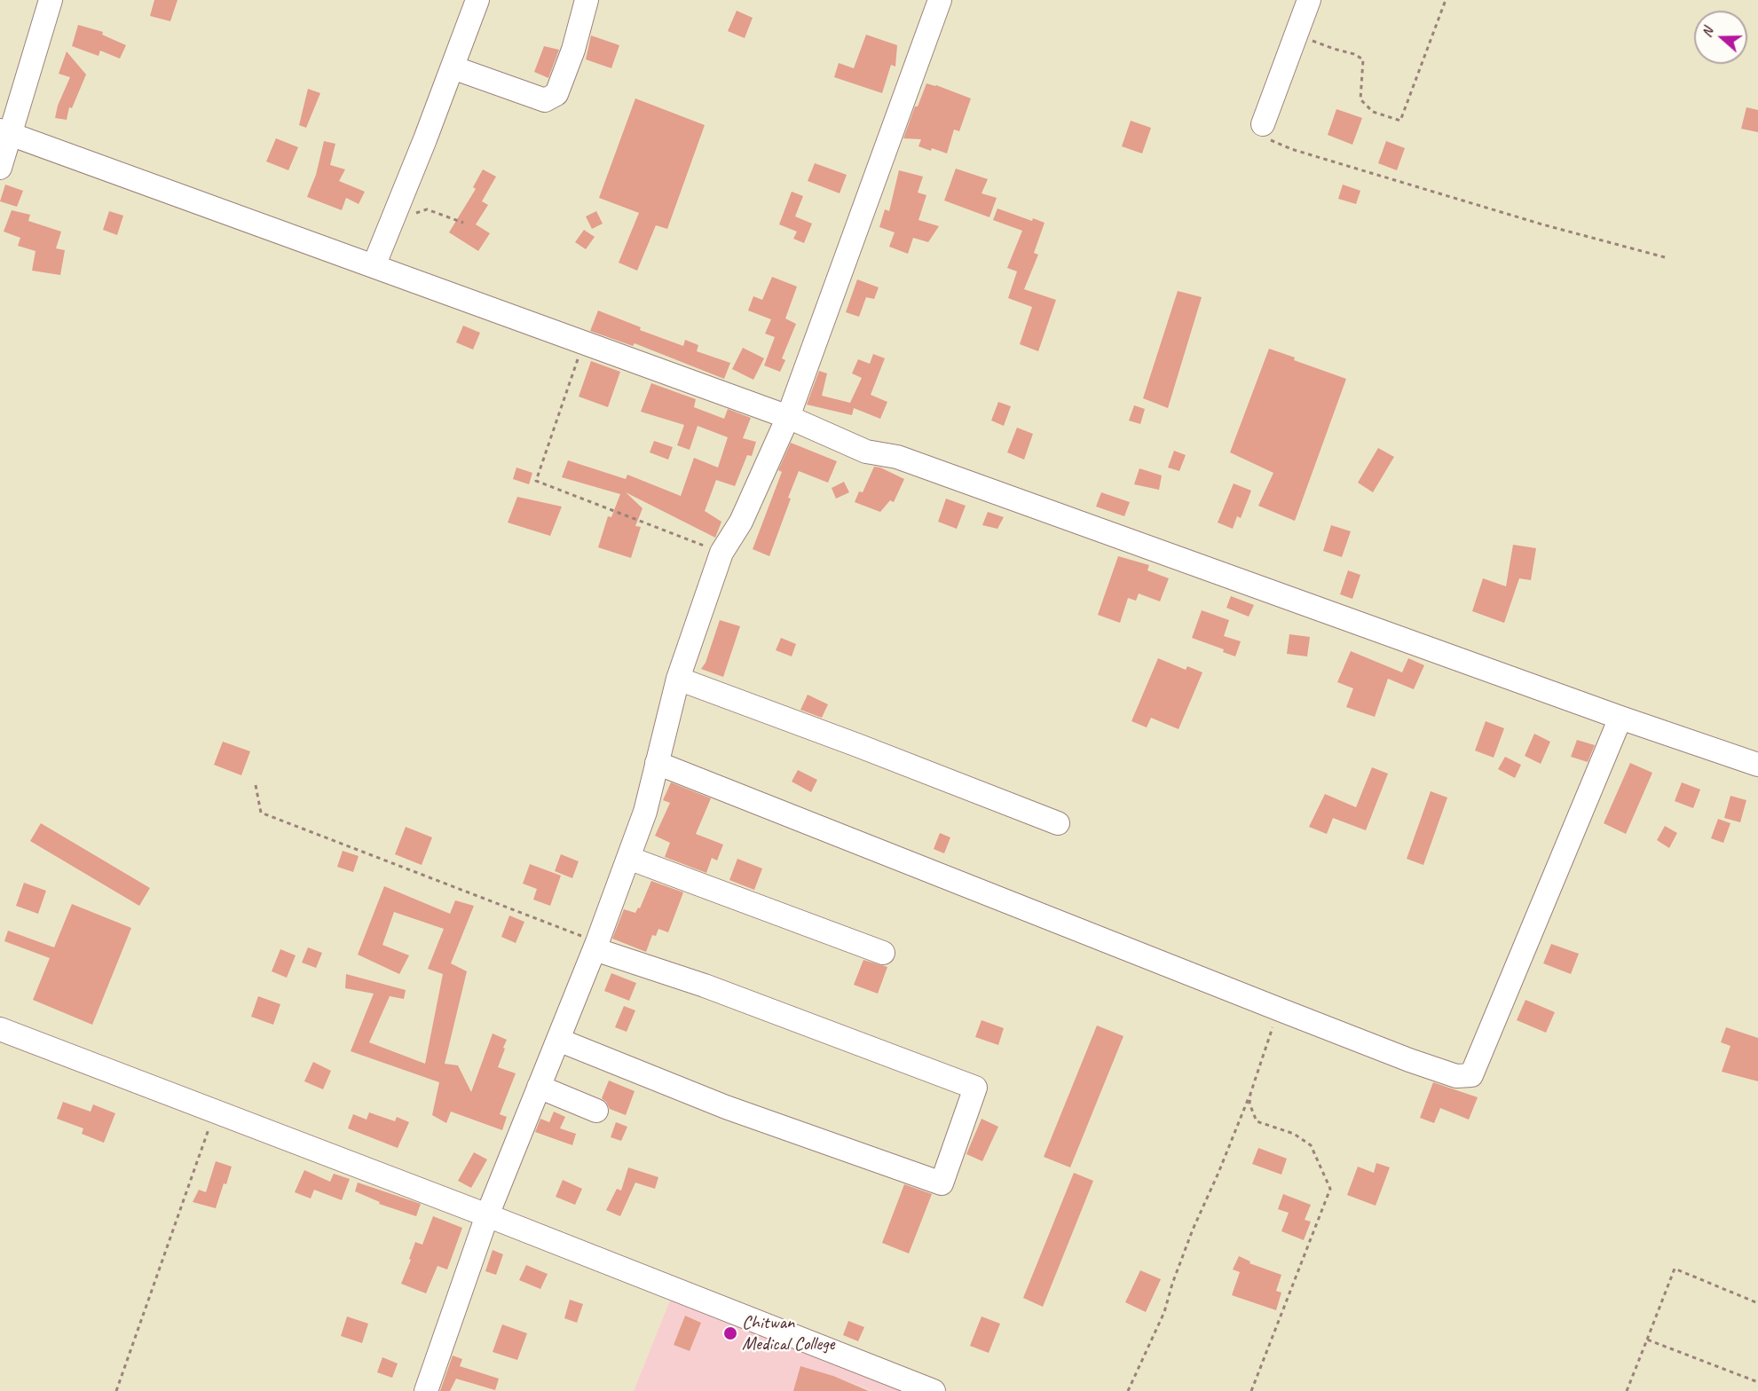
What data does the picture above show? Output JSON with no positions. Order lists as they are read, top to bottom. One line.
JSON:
{"places":["Chitwan Medical College"],"north":"left"}
